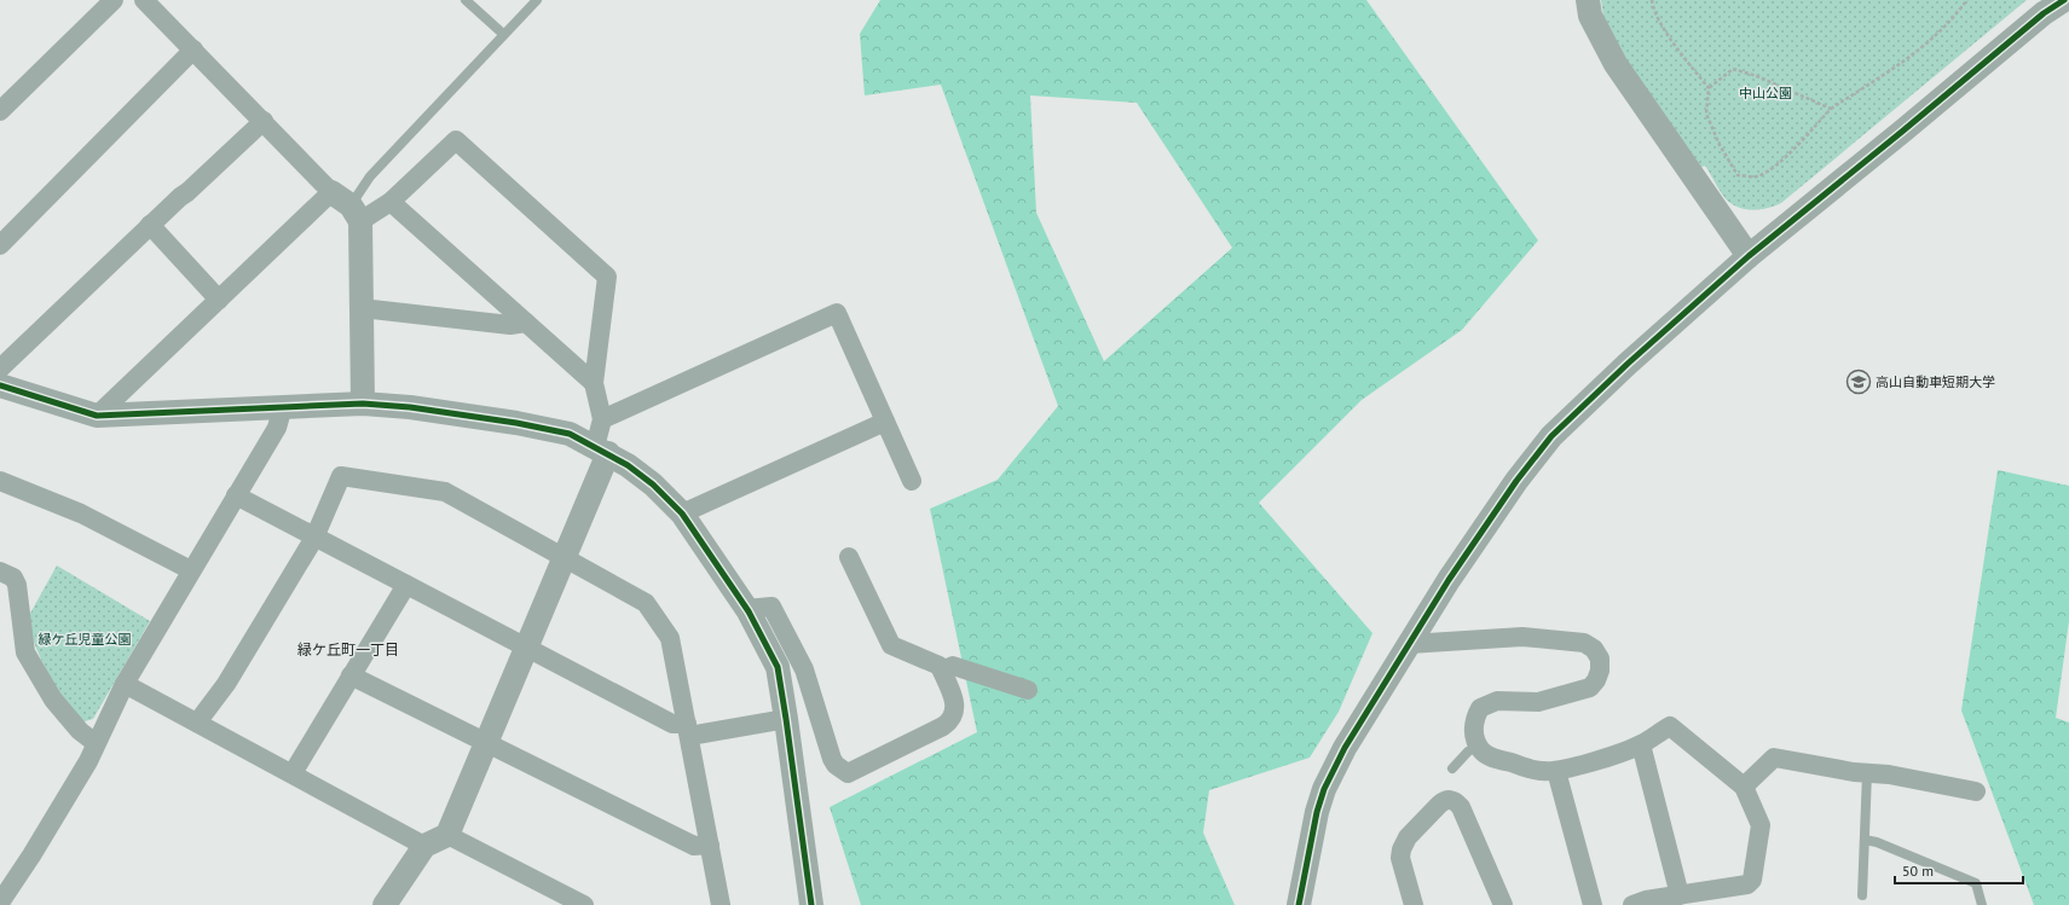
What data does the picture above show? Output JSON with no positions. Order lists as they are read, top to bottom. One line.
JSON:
{"districts":["緑ケ丘町一丁目"],"parks":["中山公園","緑ケ丘児童公園"],"places":{"school or university":["高山自動車短期大学"]},"scale_bar":"50 m"}
